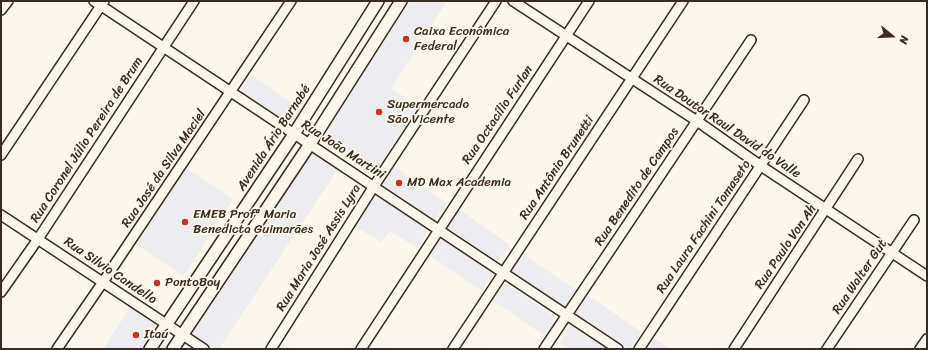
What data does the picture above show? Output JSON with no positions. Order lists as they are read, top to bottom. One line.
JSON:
{"streets":{"main road":["Avenida Ário Barnabé"],"street":["Rua Octacílio Furlan","Rua Doutor Raul David do Valle","Rua Coronel Júlio Pereira de Brum","Rua João Martini","Rua Antônio Brunetti","Rua José da Silva Maciel","Rua Benedito de Campos","Rua Laura Fachini Tomaseto","Rua Paulo Von Ah","Rua Maria José Assis Lyra","Rua Silvio Candello","Rua Walter Gut"]},"crossings":[["Rua Octacílio Furlan","Rua Doutor Raul David do Valle"],["Rua Octacílio Furlan","Rua João Martini"],["Rua Doutor Raul David do Valle","Rua Antônio Brunetti"],["Rua Doutor Raul David do Valle","Rua Benedito de Campos"],["Rua Doutor Raul David do Valle","Rua Laura Fachini Tomaseto"],["Rua Doutor Raul David do Valle","Rua Paulo Von Ah"],["Rua Doutor Raul David do Valle","Rua Walter Gut"],["Avenida Ário Barnabé","Rua João Martini"],["Avenida Ário Barnabé","Rua Silvio Candello"],["Rua Coronel Júlio Pereira de Brum","Rua João Martini"],["Rua Coronel Júlio Pereira de Brum","Rua Silvio Candello"],["Rua João Martini","Rua Antônio Brunetti"],["Rua João Martini","Rua José da Silva Maciel"],["Rua João Martini","Rua Benedito de Campos"],["Rua João Martini","Rua Maria José Assis Lyra"],["Rua José da Silva Maciel","Rua Silvio Candello"]],"places":["Caixa Econômica Federal","Supermercado São Vicente","MD Max Academia","EMEB Profª Maria Benedicta Guimarães","PontoBoy","Itaú"],"north":"right"}
